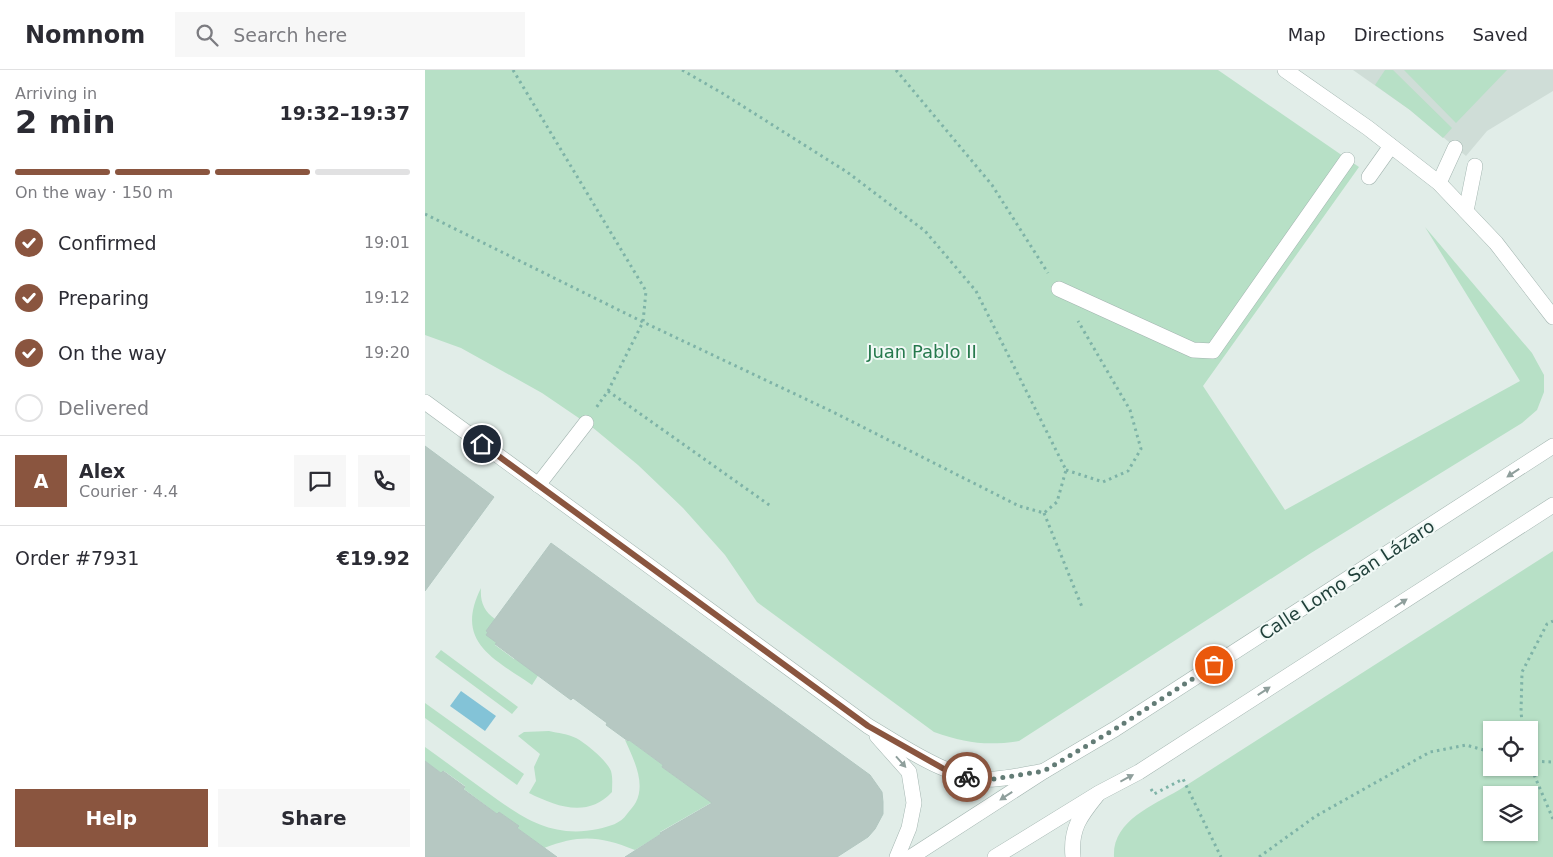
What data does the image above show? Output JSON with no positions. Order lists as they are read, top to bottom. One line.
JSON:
{"streets":{"street":["Calle Lomo San Lázaro"]},"parks":["Juan Pablo II"],"page":{"header":"Nomnom","search":"Search here","nav":["Map","Directions","Saved"],"heading":["2 min","Arriving in","19:32–19:37"],"panel":["Alex","Courier · 4.4","Order #7931","€19.92"],"bar":"On the way · 150 m","list":[["Confirmed","19:01"],["Preparing","19:12"],["On the way","19:20"],"Delivered"],"round":"A","buttons":["Help","Share"]}}
